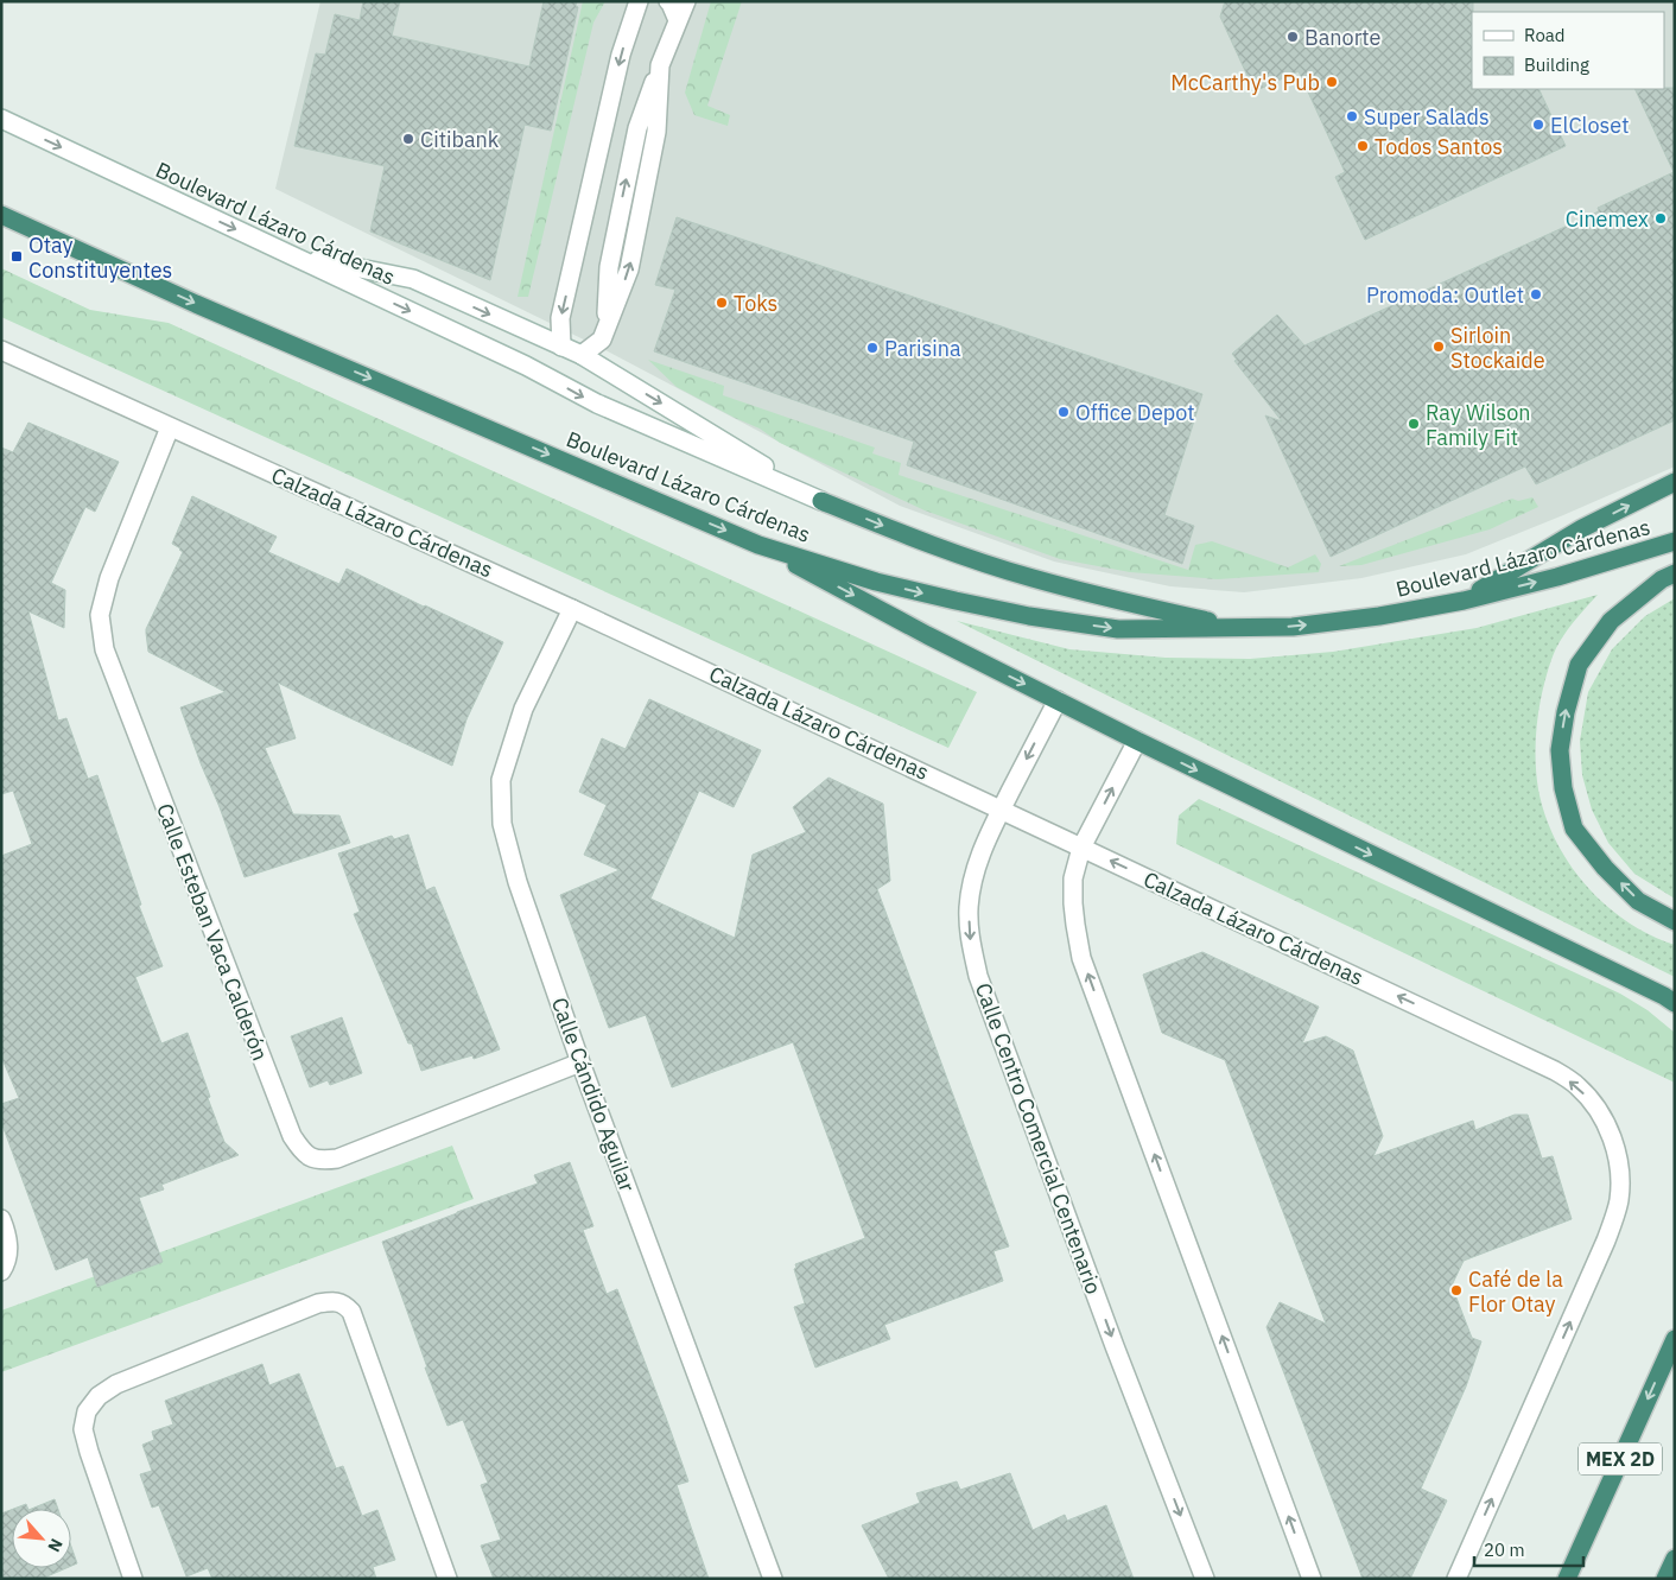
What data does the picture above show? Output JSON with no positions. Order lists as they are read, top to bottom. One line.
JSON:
{"streets":{"highway":["Boulevard Lázaro Cárdenas","MEX 2D"],"street":["Calzada Lázaro Cárdenas","Calle Esteban Vaca Calderón","Calle Cándido Aguilar","Calle Centro Comercial Centenario"]},"crossings":[["Calzada Lázaro Cárdenas","Calle Esteban Vaca Calderón"],["Calzada Lázaro Cárdenas","Calle Cándido Aguilar"],["Calzada Lázaro Cárdenas","Calle Centro Comercial Centenario"],["Calle Esteban Vaca Calderón","Calle Cándido Aguilar"]],"one_way":["Boulevard Lázaro Cárdenas"],"places":{"other":["Banorte","McCarthy's Pub","Super Salads","ElCloset","Citibank","Todos Santos","Cinemex","Promoda: Outlet","Toks","Sirloin Stockaide","Parisina","Office Depot","Ray Wilson Family Fit","Café de la Flor Otay"],"transit":["Otay Constituyentes"]},"legend":["Road","Building"],"scale_bar":"20 m","north":"bottom right"}
